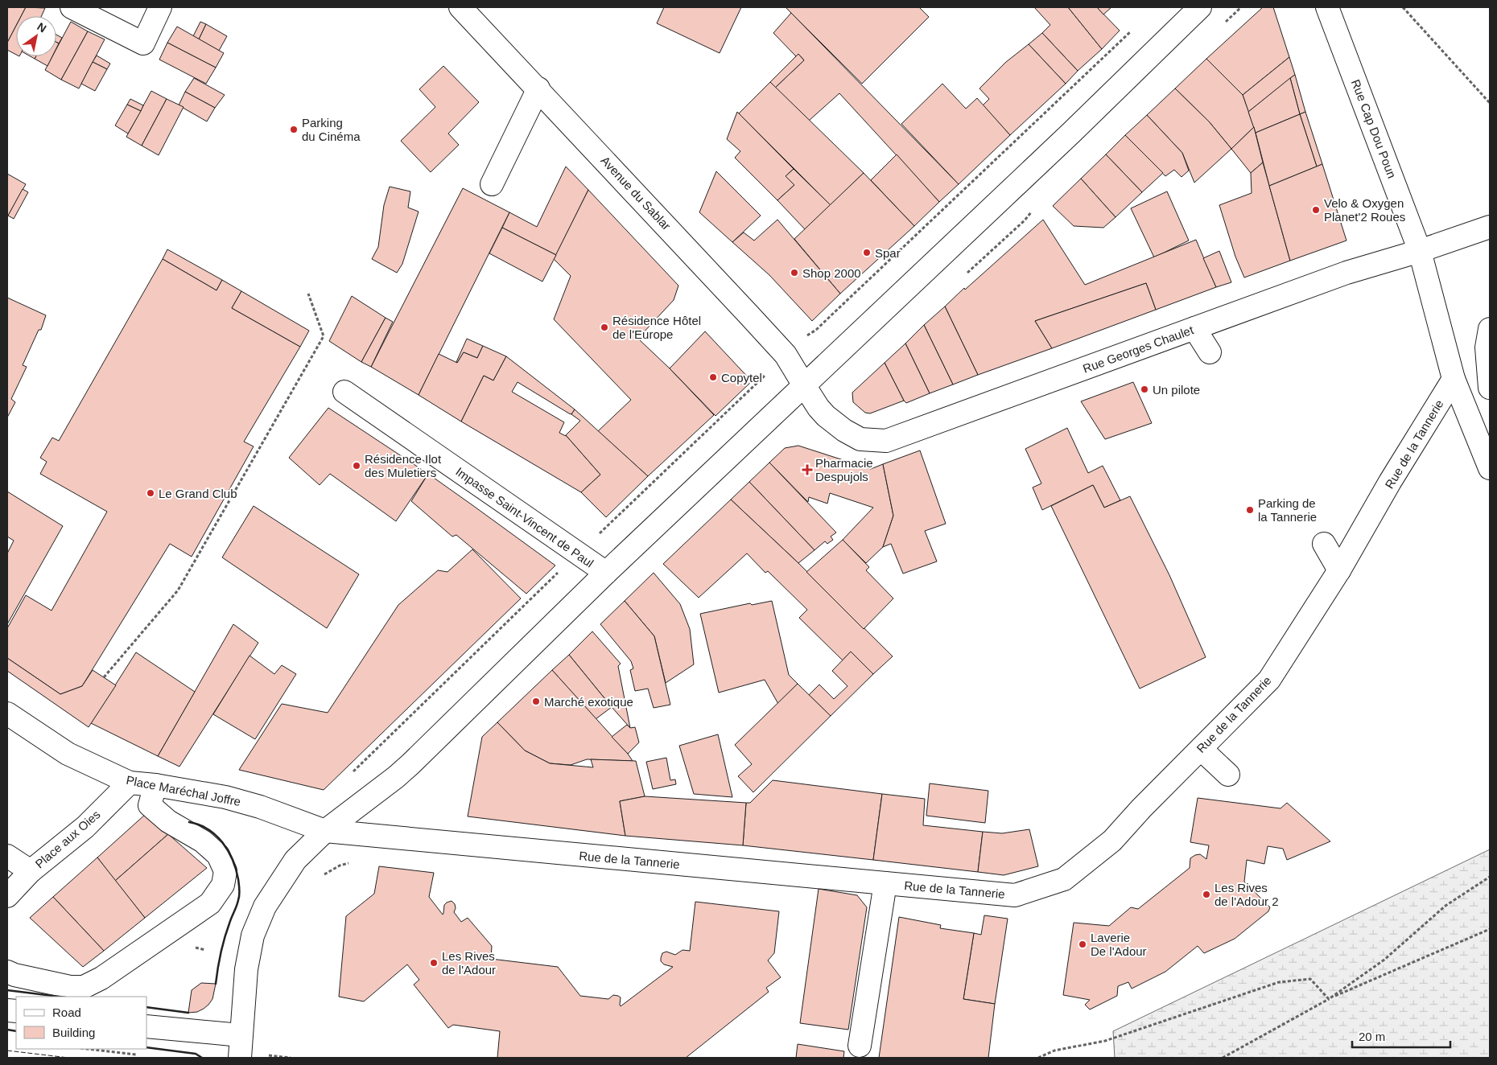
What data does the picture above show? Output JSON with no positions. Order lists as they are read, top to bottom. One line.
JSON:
{"streets":{"main road":["Rue Cap Dou Poun","Avenue du Sablar","Rue Georges Chaulet","Rue de la Tannerie","Impasse Saint-Vincent de Paul","Place Maréchal Joffre","Place aux Oies"]},"crossings":[["Rue Cap Dou Poun","Rue Georges Chaulet"],["Rue Cap Dou Poun","Rue de la Tannerie"],["Avenue du Sablar","Rue Georges Chaulet"],["Rue de la Tannerie","Place Maréchal Joffre"],["Place Maréchal Joffre","Place aux Oies"]],"places":{"other":["Parking du Cinéma","Velo & Oxygen Planet'2 Roues","Spar","Shop 2000","Résidence Hôtel de l'Europe","Copytel","Un pilote","Résidence Ilot des Muletiers","Le Grand Club","Parking de la Tannerie","Marché exotique","Les Rives de l'Adour 2","Laverie De l'Adour","Les Rives de l'Adour"],"health":["Pharmacie Despujols"]},"legend":["Road","Building"],"scale_bar":"20 m","north":"top right"}
